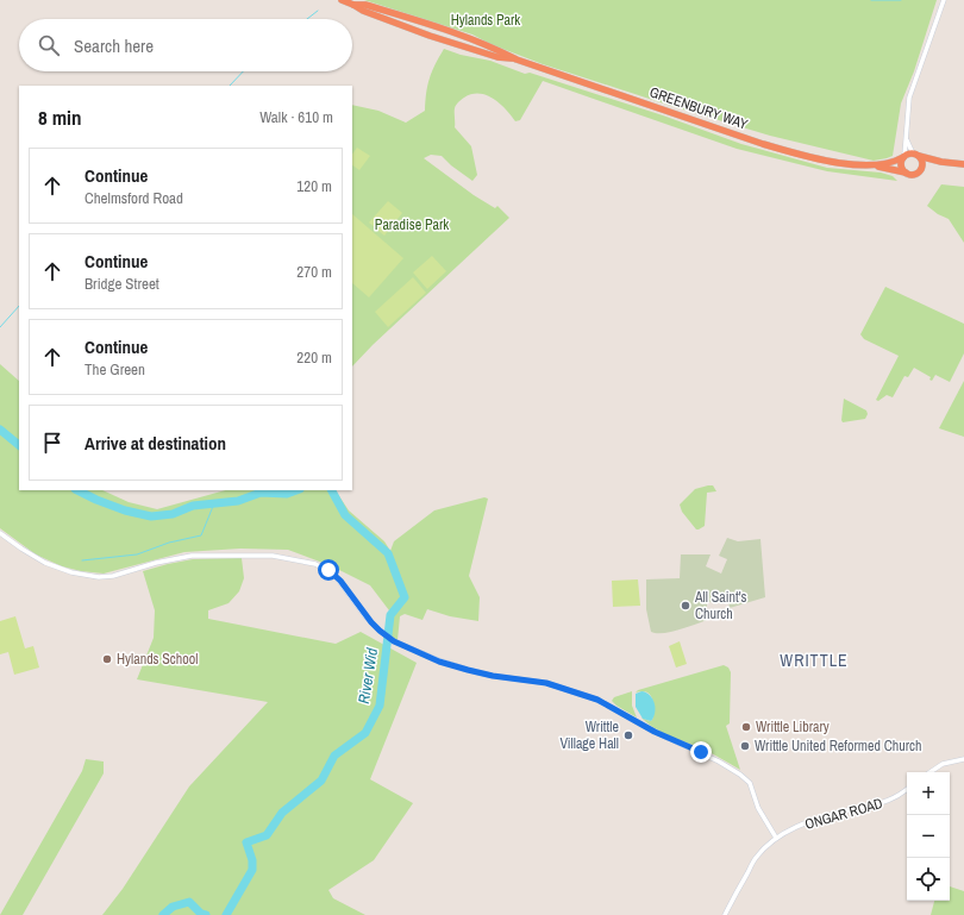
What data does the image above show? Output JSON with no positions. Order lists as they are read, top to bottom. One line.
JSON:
{"streets":{"highway":["GREENBURY WAY"],"street":["ONGAR ROAD"]},"districts":["WRITTLE"],"water":["River Wid"],"parks":["Hylands Park","Paradise Park"],"places":["All Saint's Church","Hylands School","Writtle Library","Writtle Village Hall","Writtle United Reformed Church"],"page":{"search":"Search here","heading":["8 min","Walk · 610 m"],"list":[["Continue","Chelmsford Road","120 m"],["Continue","Bridge Street","270 m"],["Continue","The Green","220 m"],"Arrive at destination"],"map_buttons":["+","−"]}}
